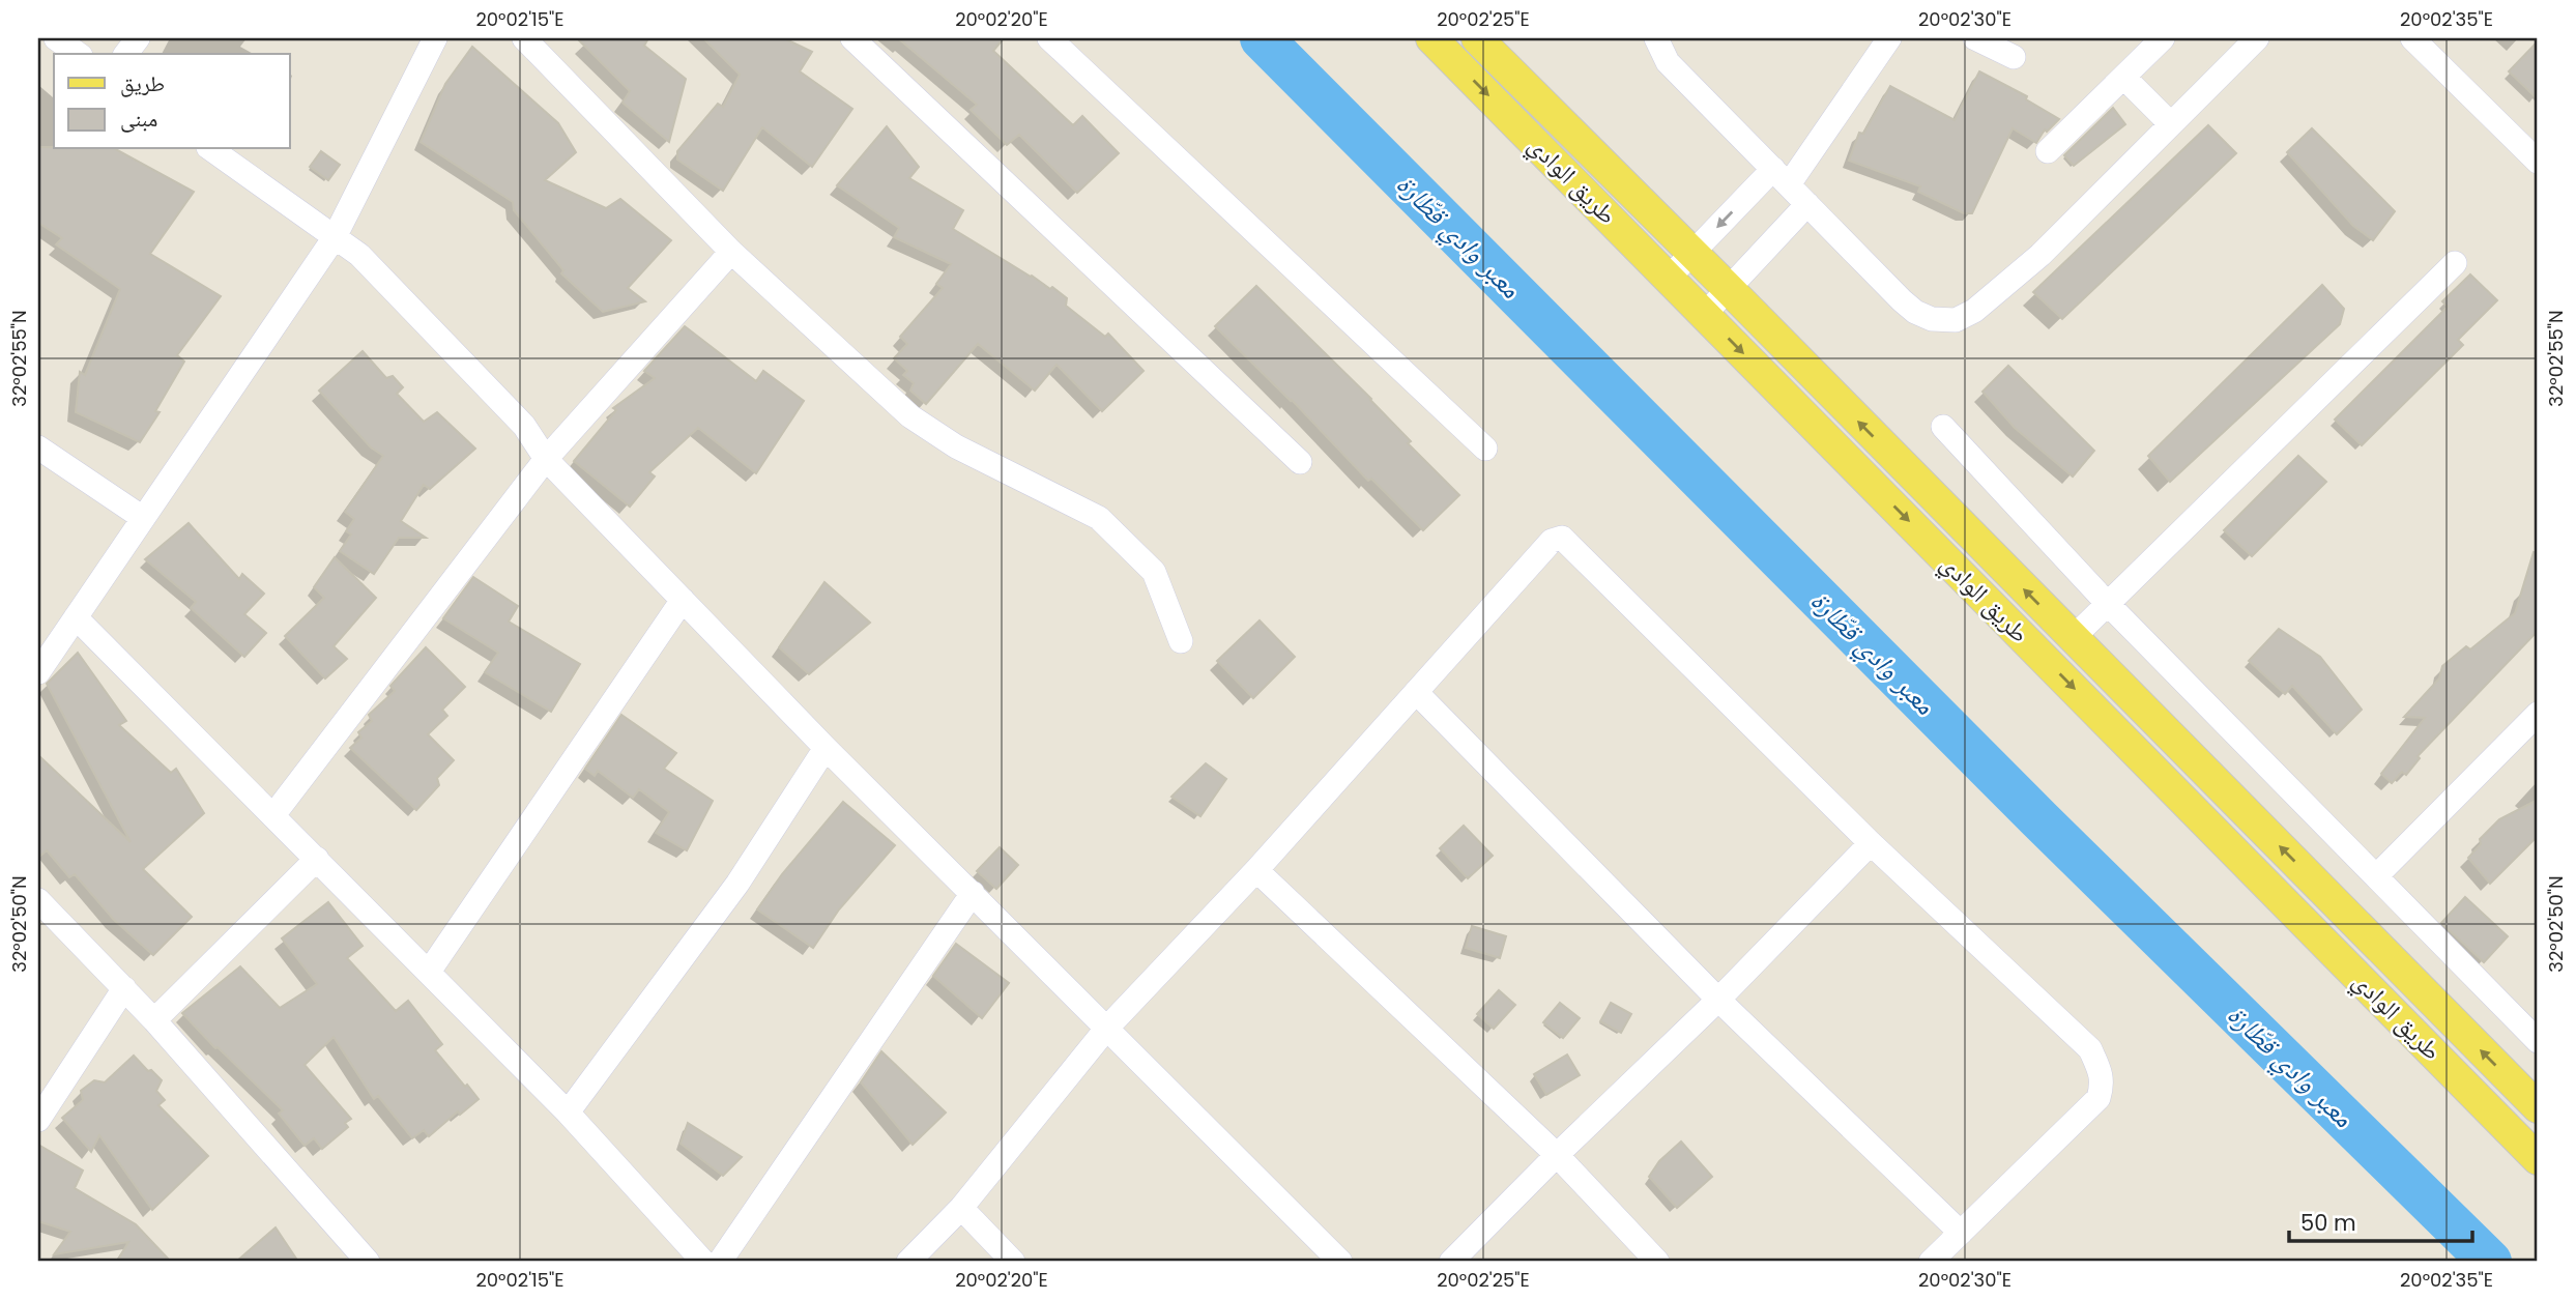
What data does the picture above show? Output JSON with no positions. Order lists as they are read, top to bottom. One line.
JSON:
{"streets":{"main road":["طريق الوادي"]},"water":["معبر وادي قطّارة"],"legend":["طريق","مبنى"],"scale_bar":"50 m","coordinates":["20°02'15\"E","20°02'20\"E","20°02'25\"E","20°02'30\"E","20°02'35\"E","32°02'55\"N","32°02'50\"N"]}
